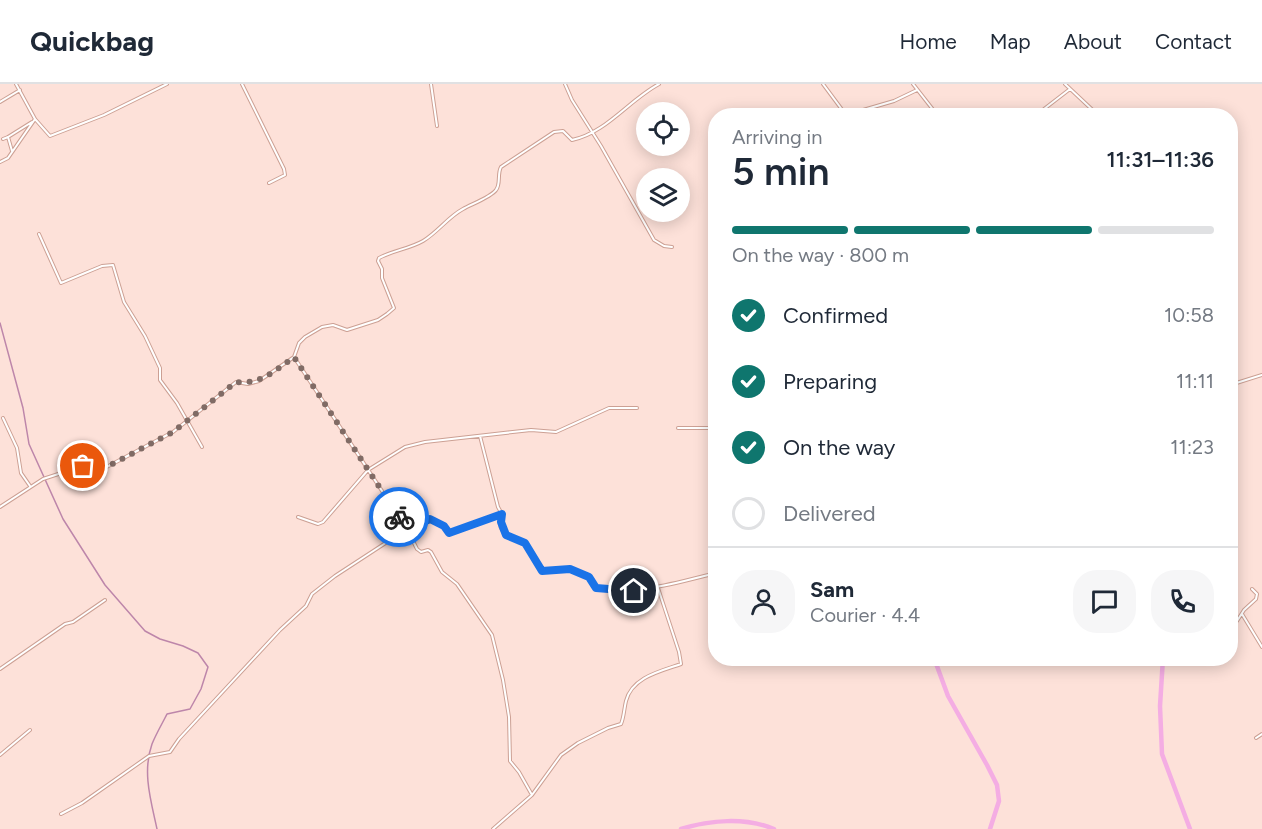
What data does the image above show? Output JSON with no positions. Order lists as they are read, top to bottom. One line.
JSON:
{"page":{"header":"Quickbag","nav":["Home","Map","About","Contact"],"heading":["5 min","Arriving in","11:31–11:36"],"panel":["Sam","Courier · 4.4"],"bar":"On the way · 800 m","list":[["Confirmed","10:58"],["Preparing","11:11"],["On the way","11:23"],"Delivered"]}}
